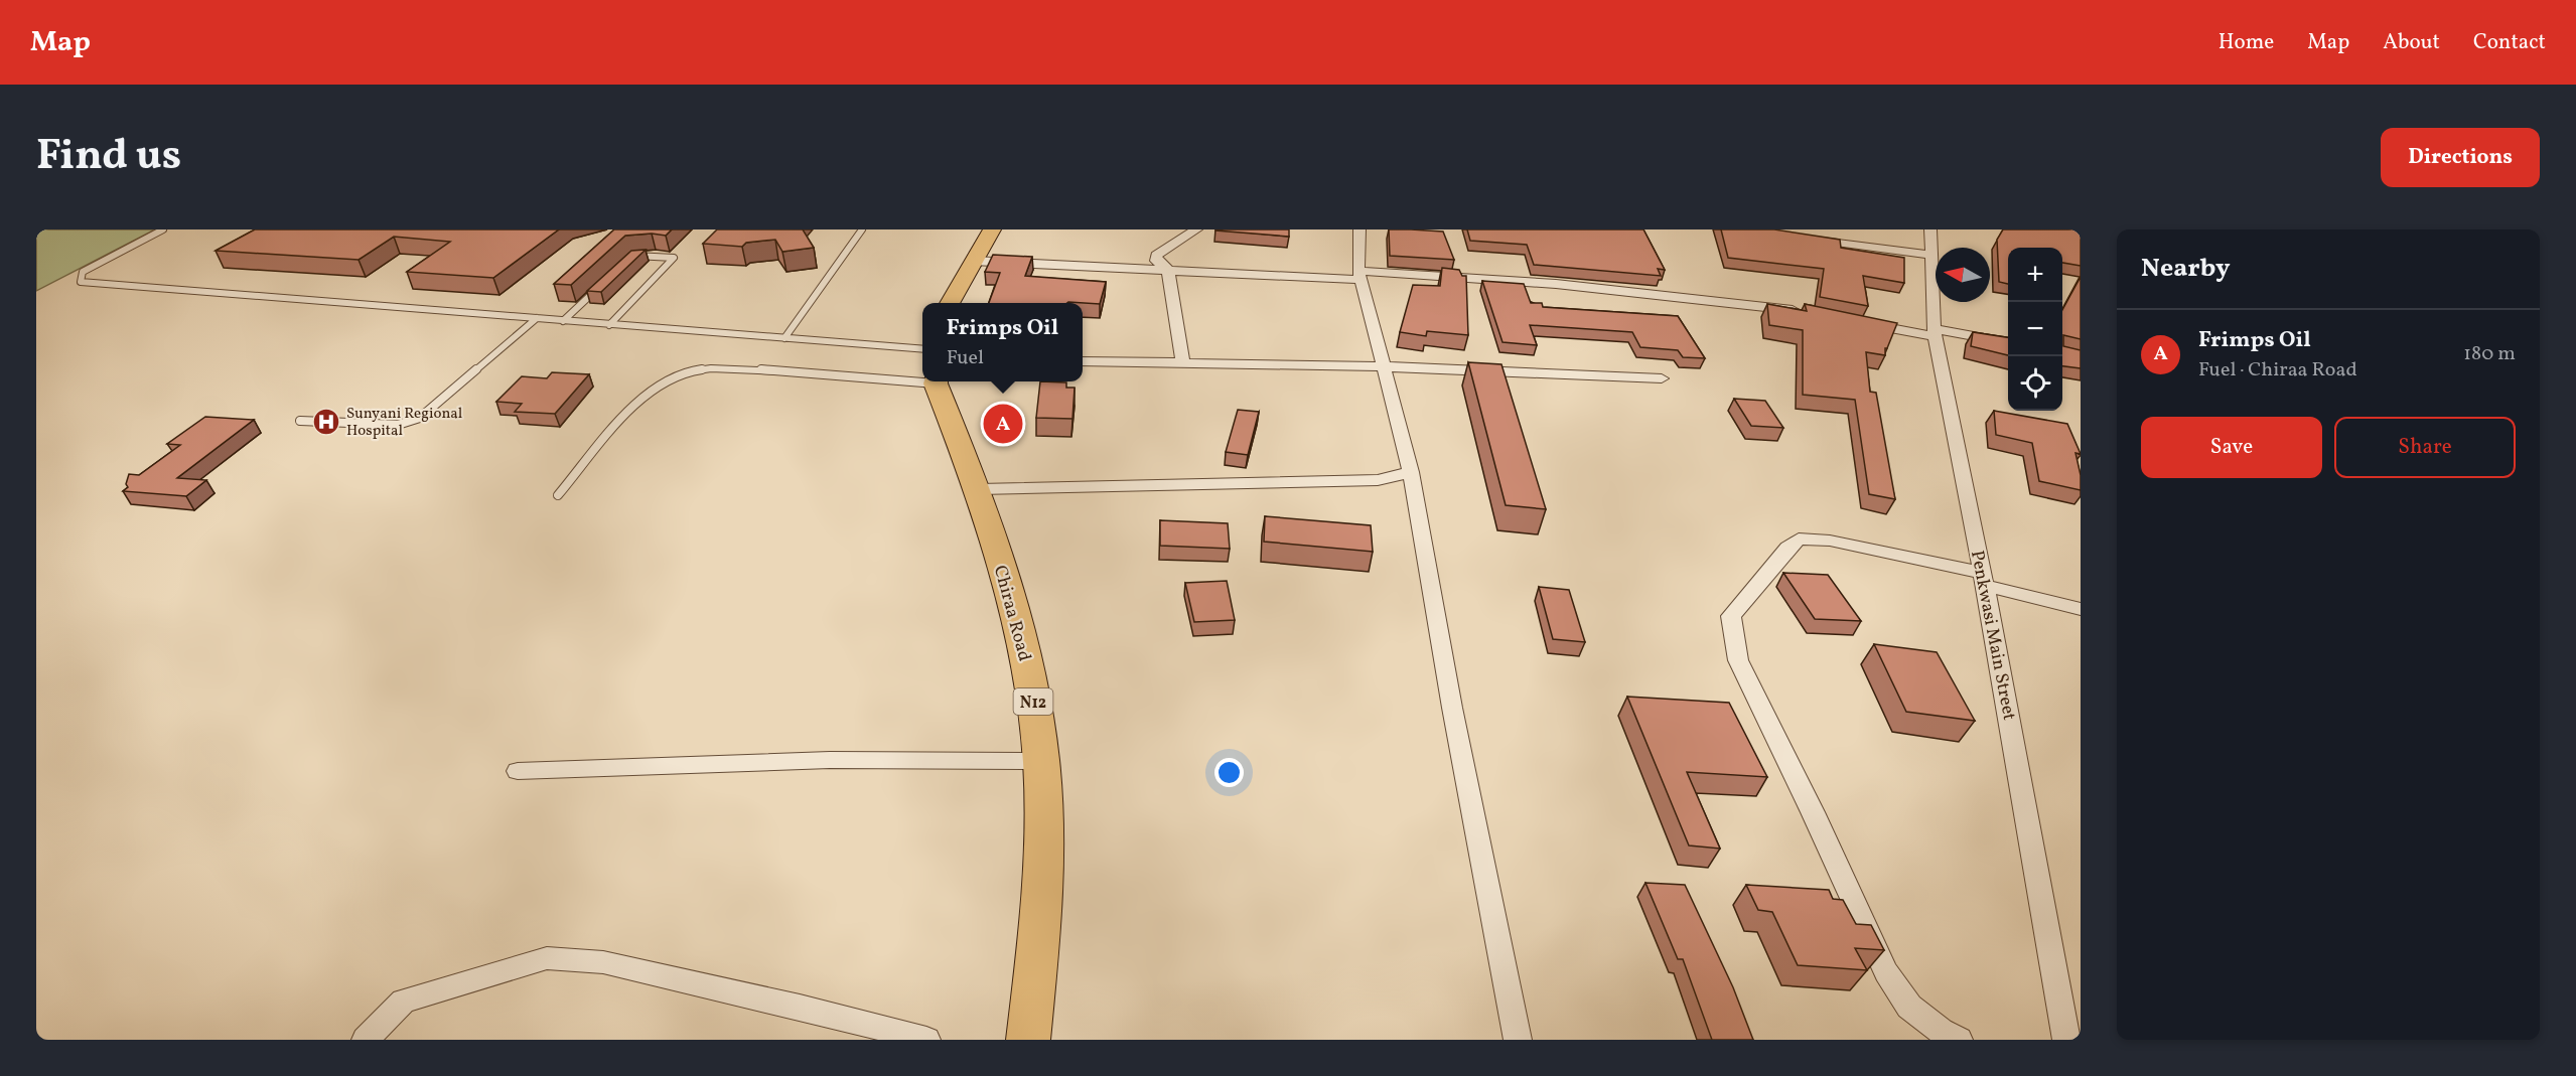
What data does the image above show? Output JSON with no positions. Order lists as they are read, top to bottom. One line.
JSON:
{"streets":{"highway":["Chiraa Road","N12"],"street":["Penkwasi Main Street"]},"places":{"hospital":["Sunyani Regional Hospital"]},"north":"left","page":{"header":"Map","nav":["Home","Map","About","Contact"],"title":"Find us","buttons":["Directions",["Save","Share"]],"heading":"Nearby","map_buttons":["+","−"],"popup":["Frimps Oil","Fuel"],"list":[{"mark":"A","name":"Frimps Oil","note":"Fuel · Chiraa Road","value":"180 m"}],"pins":"A"}}
